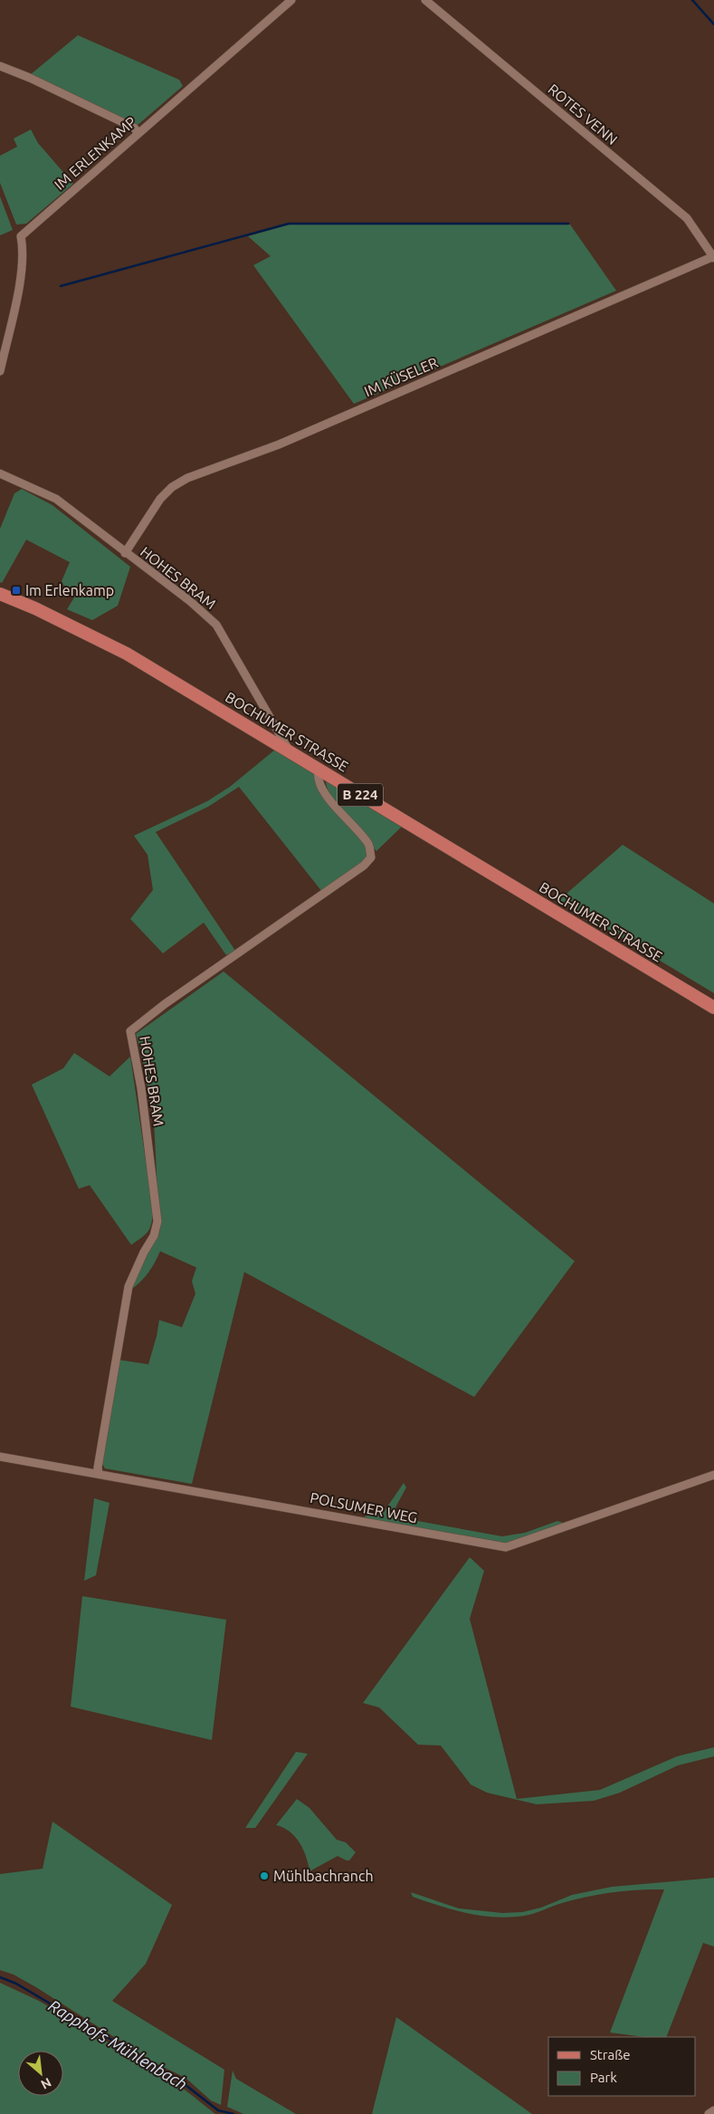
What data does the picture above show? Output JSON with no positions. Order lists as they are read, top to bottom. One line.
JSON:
{"streets":{"main road":["BOCHUMER STRASSE","B 224"],"street":["ROTES VENN","IM ERLENKAMP","IM KÜSELER","HOHES BRAM","POLSUMER WEG"]},"crossings":[["ROTES VENN","IM KÜSELER"],["IM KÜSELER","HOHES BRAM"],["HOHES BRAM","BOCHUMER STRASSE"],["HOHES BRAM","POLSUMER WEG"]],"water":["Rapphofs Mühlenbach"],"places":{"transit":["Im Erlenkamp"],"other":["Mühlbachranch"]},"legend":["Straße","Park"],"north":"bottom right"}
